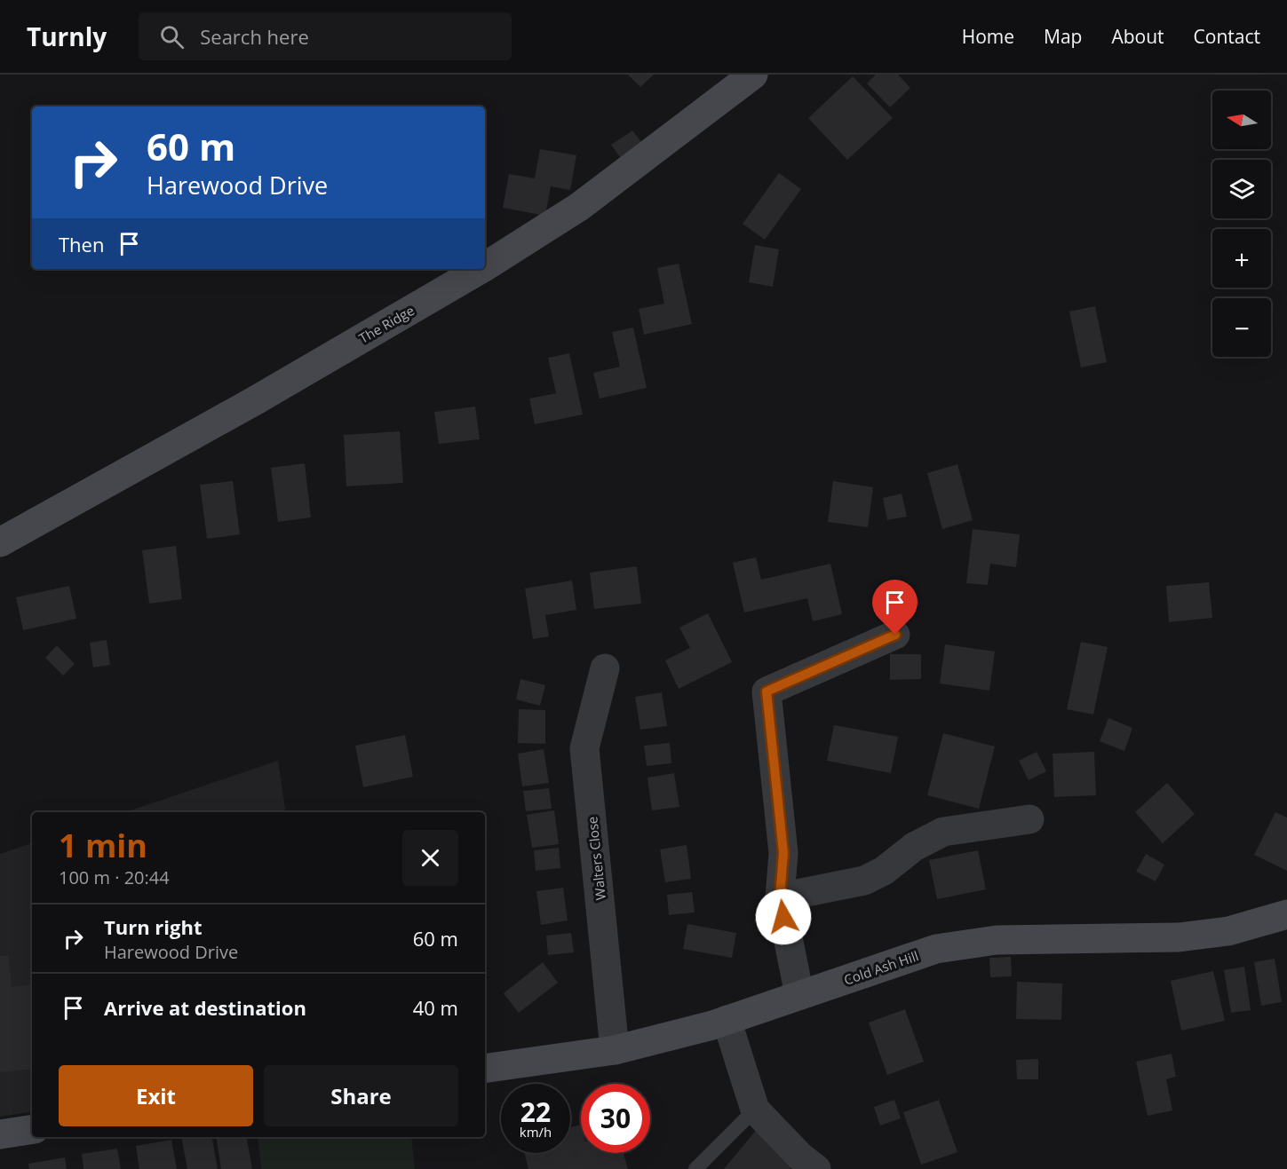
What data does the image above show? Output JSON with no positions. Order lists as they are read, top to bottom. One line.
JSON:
{"streets":{"street":["The Ridge","Walters Close","Cold Ash Hill"]},"crossings":[["Walters Close","Cold Ash Hill"]],"north":"left","page":{"header":"Turnly","search":"Search here","nav":["Home","Map","About","Contact"],"map_buttons":["+","−"],"turn":["60 m","Harewood Drive"],"then":"Then","heading":["1 min","100 m · 20:44"],"list":[{"name":"Turn right","note":"Harewood Drive","value":"60 m"},{"name":"Arrive at destination","value":"40 m"}],"buttons":["Exit","Share"],"speed":"22 km/h","limit":"30"}}
